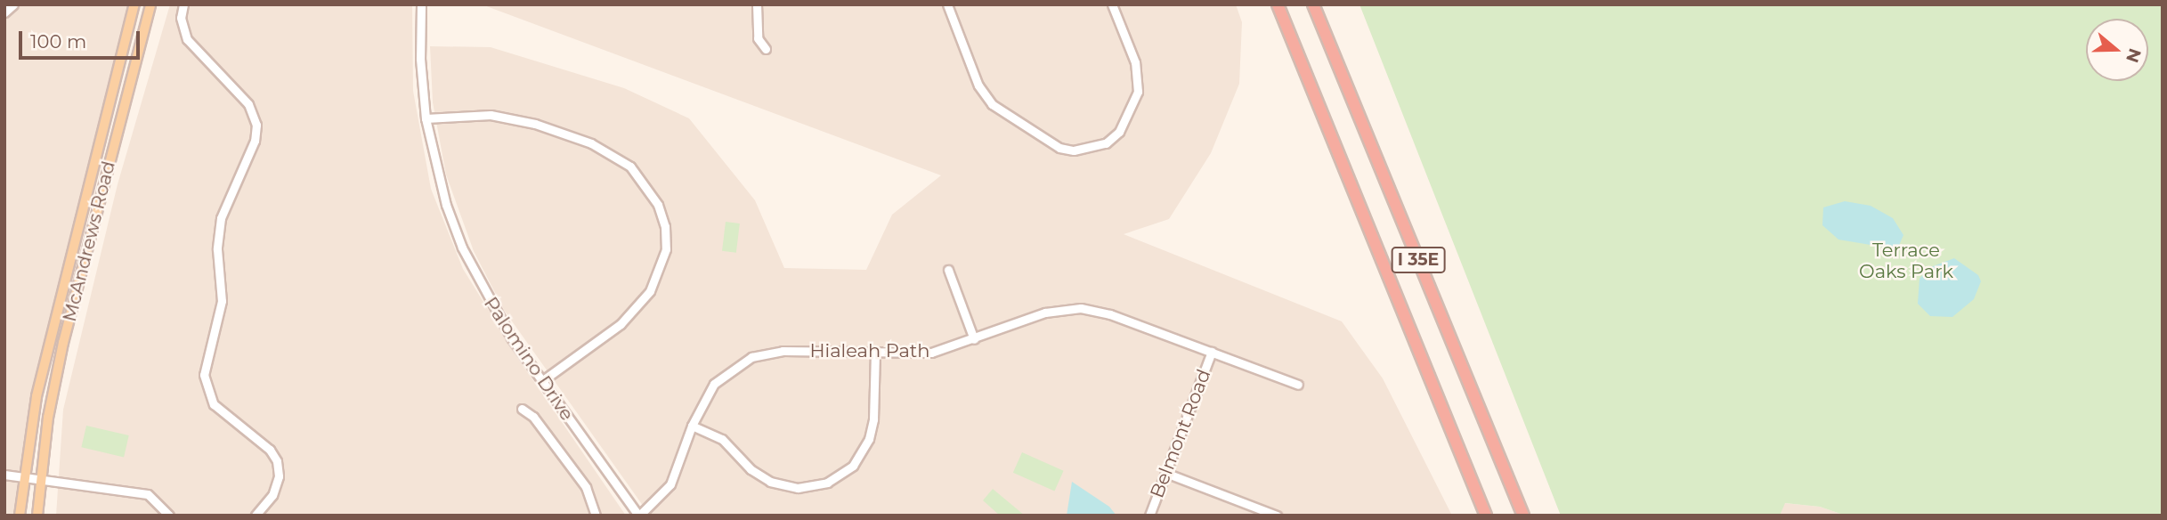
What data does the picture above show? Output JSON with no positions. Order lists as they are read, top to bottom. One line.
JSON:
{"streets":{"highway":["I 35E"],"main road":["McAndrews Road"],"street":["Hialeah Path","Palomino Drive","Belmont Road"]},"crossings":[["Hialeah Path","Palomino Drive"],["Hialeah Path","Belmont Road"]],"parks":["Terrace Oaks Park"],"scale_bar":"100 m","north":"right"}
